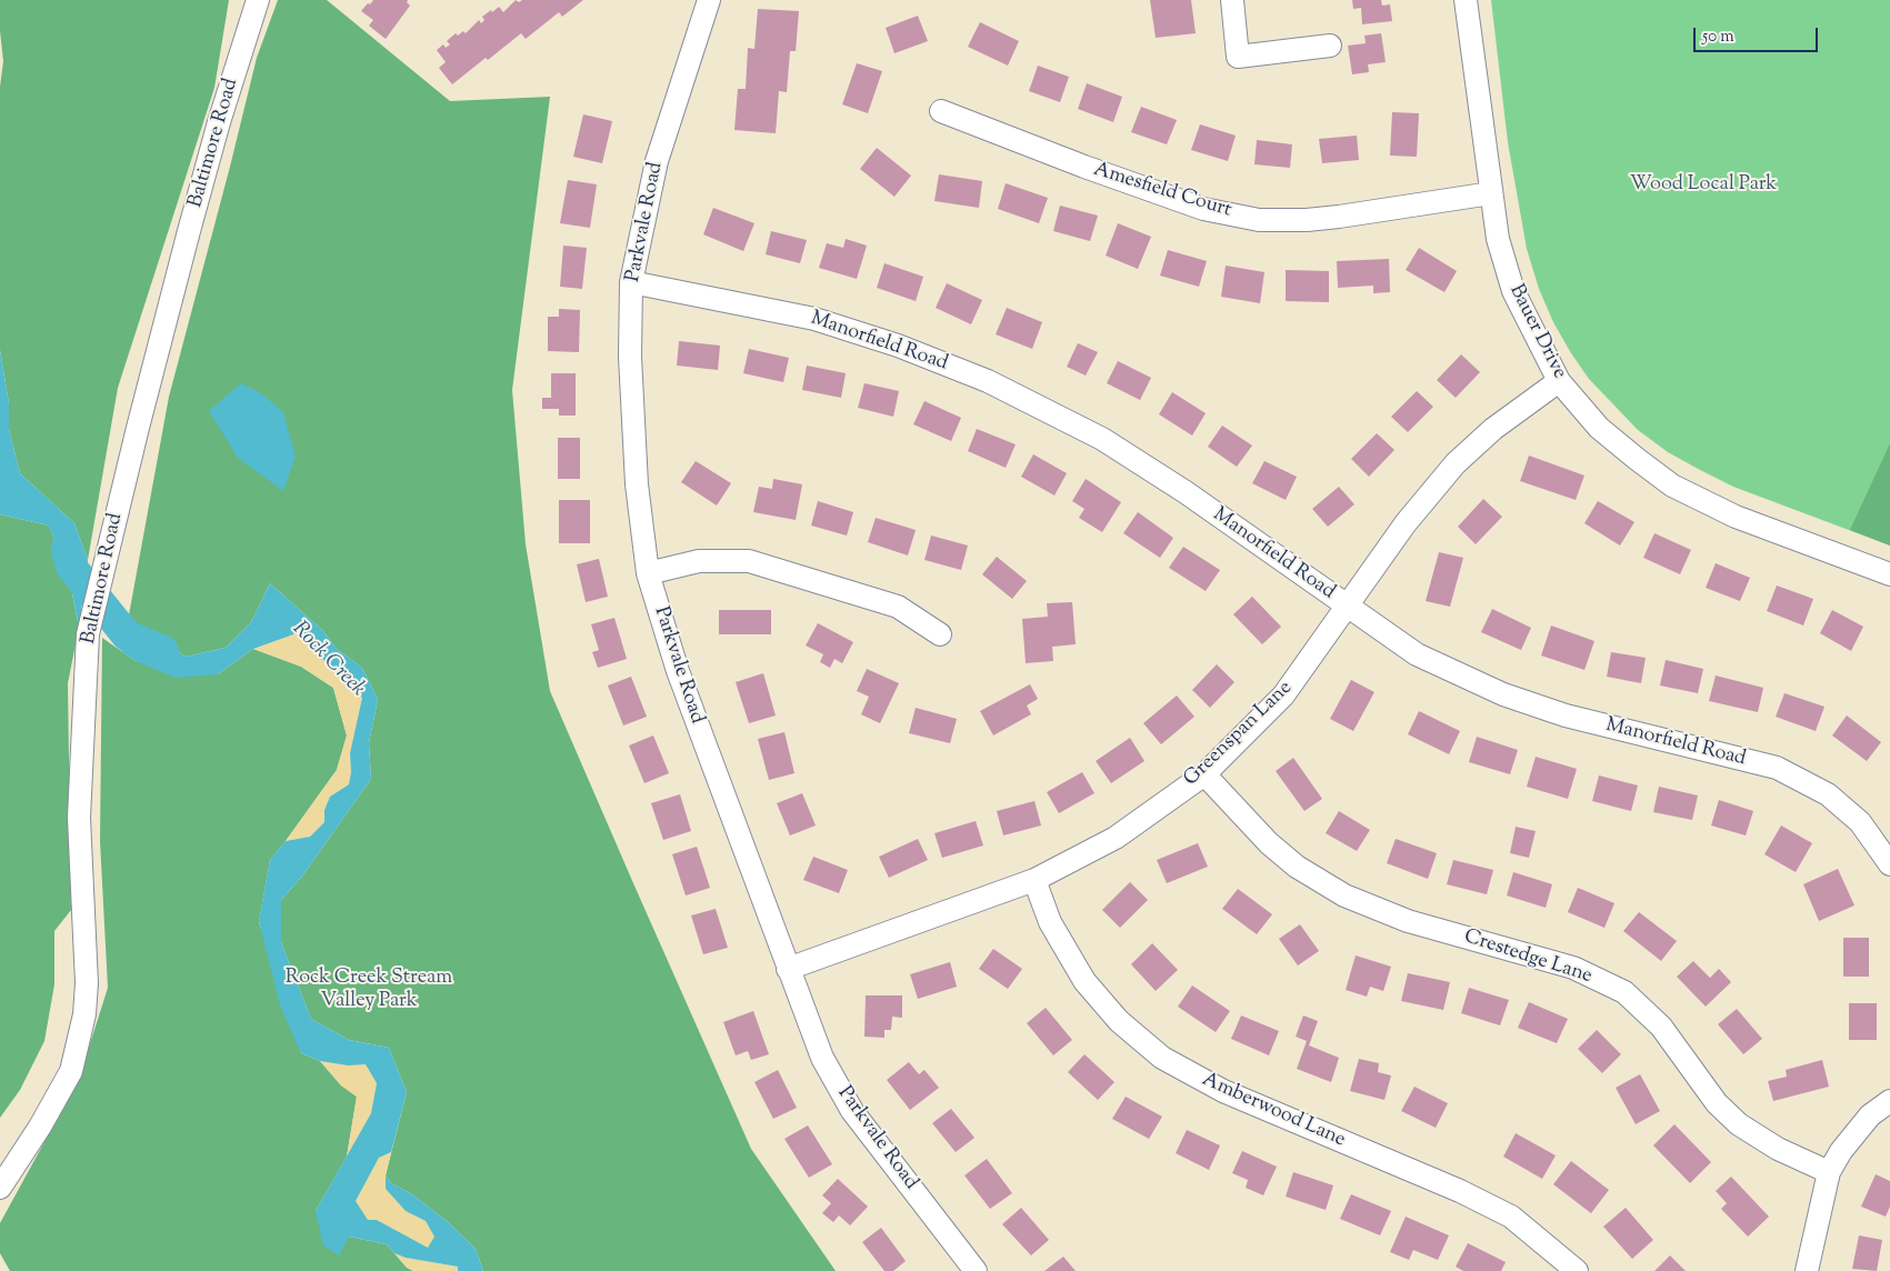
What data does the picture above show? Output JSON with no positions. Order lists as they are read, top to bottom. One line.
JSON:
{"streets":{"street":["Baltimore Road","Amesfield Court","Parkvale Road","Bauer Drive","Manorfield Road","Greenspan Lane","Crestedge Lane","Amberwood Lane"]},"crossings":[["Amesfield Court","Bauer Drive"],["Parkvale Road","Manorfield Road"],["Parkvale Road","Greenspan Lane"],["Bauer Drive","Greenspan Lane"],["Manorfield Road","Greenspan Lane"],["Greenspan Lane","Crestedge Lane"],["Greenspan Lane","Amberwood Lane"]],"water":["Rock Creek"],"parks":["Wood Local Park","Rock Creek Stream Valley Park"],"scale_bar":"50 m"}
